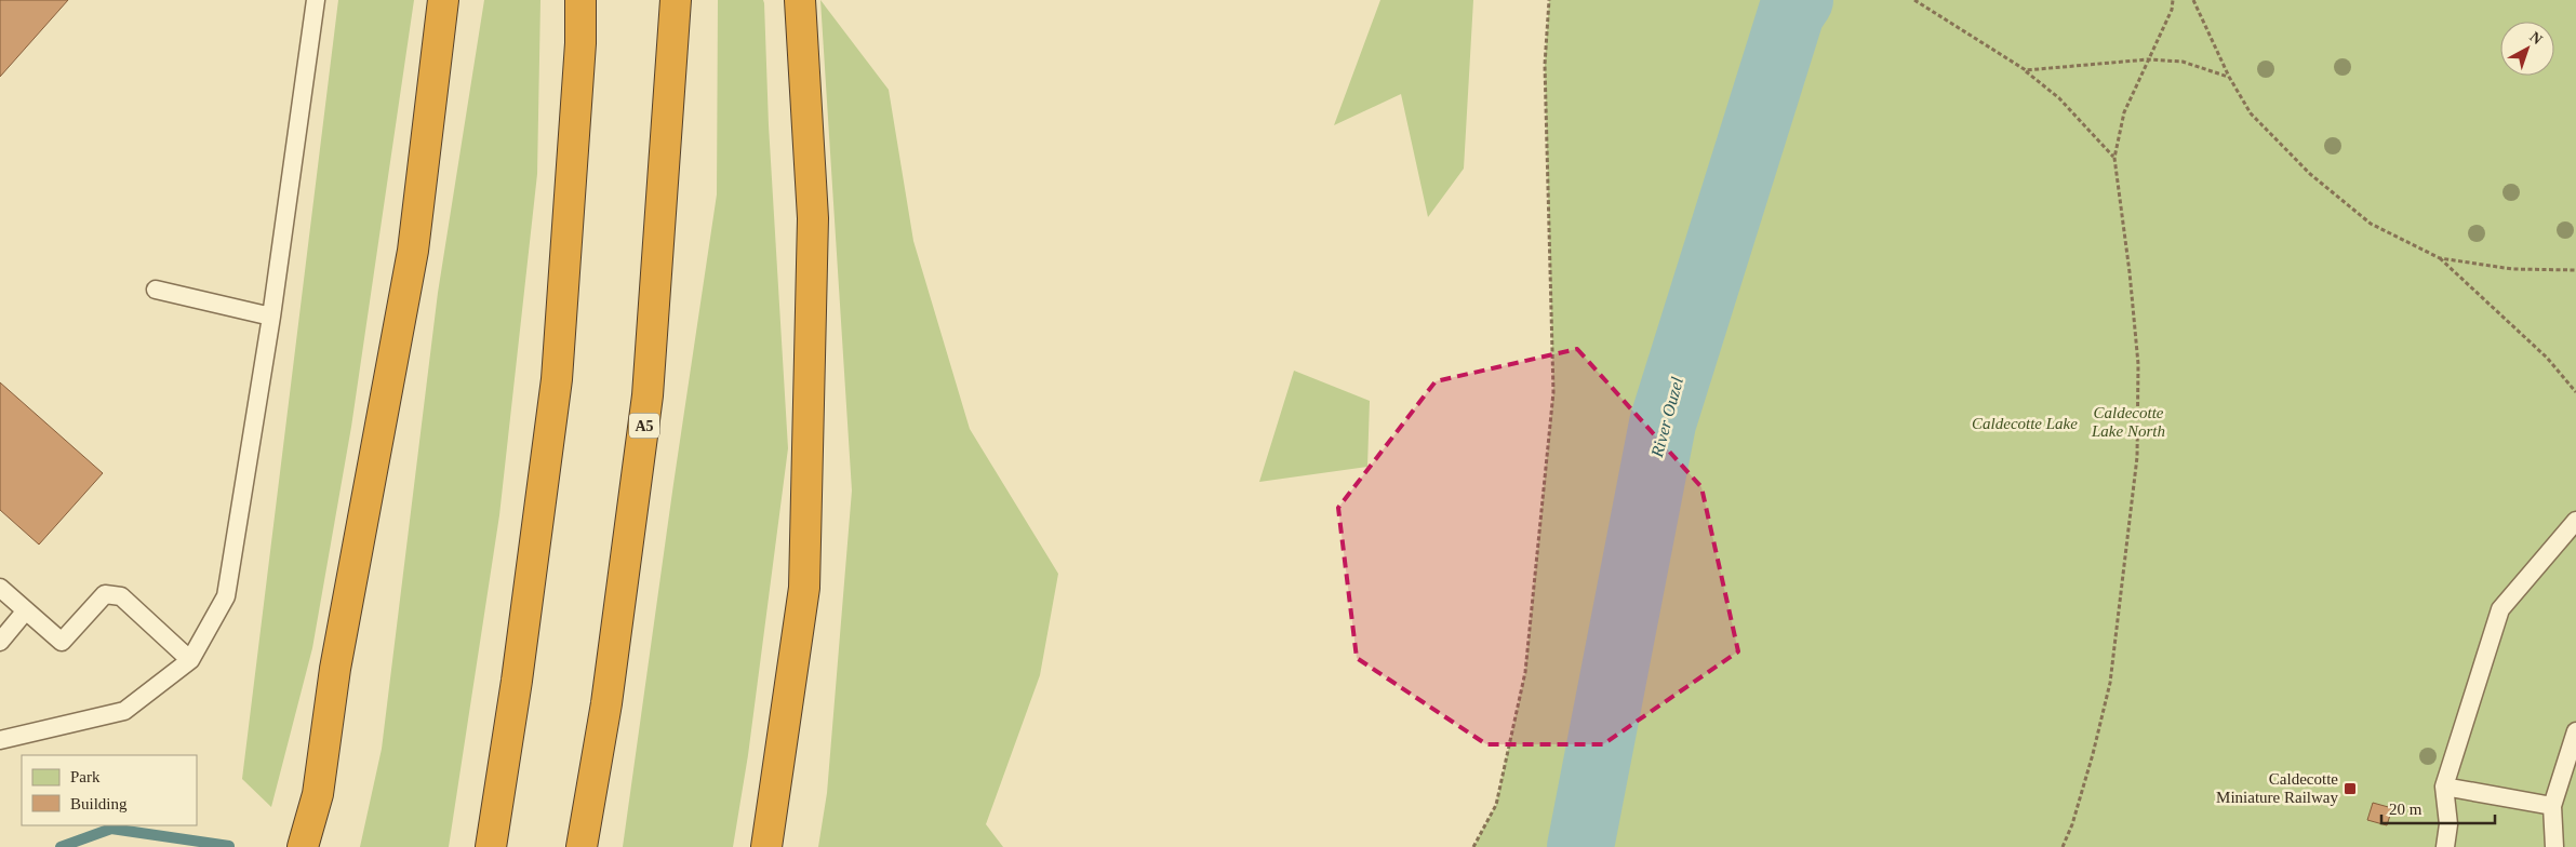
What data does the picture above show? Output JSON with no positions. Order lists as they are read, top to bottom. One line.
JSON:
{"streets":{"highway":["A5"]},"water":["River Ouzel"],"parks":["Caldecotte Lake North","Caldecotte Lake"],"places":{"transit":["Caldecotte Miniature Railway"]},"legend":["Park","Building"],"scale_bar":"20 m","north":"top right"}
